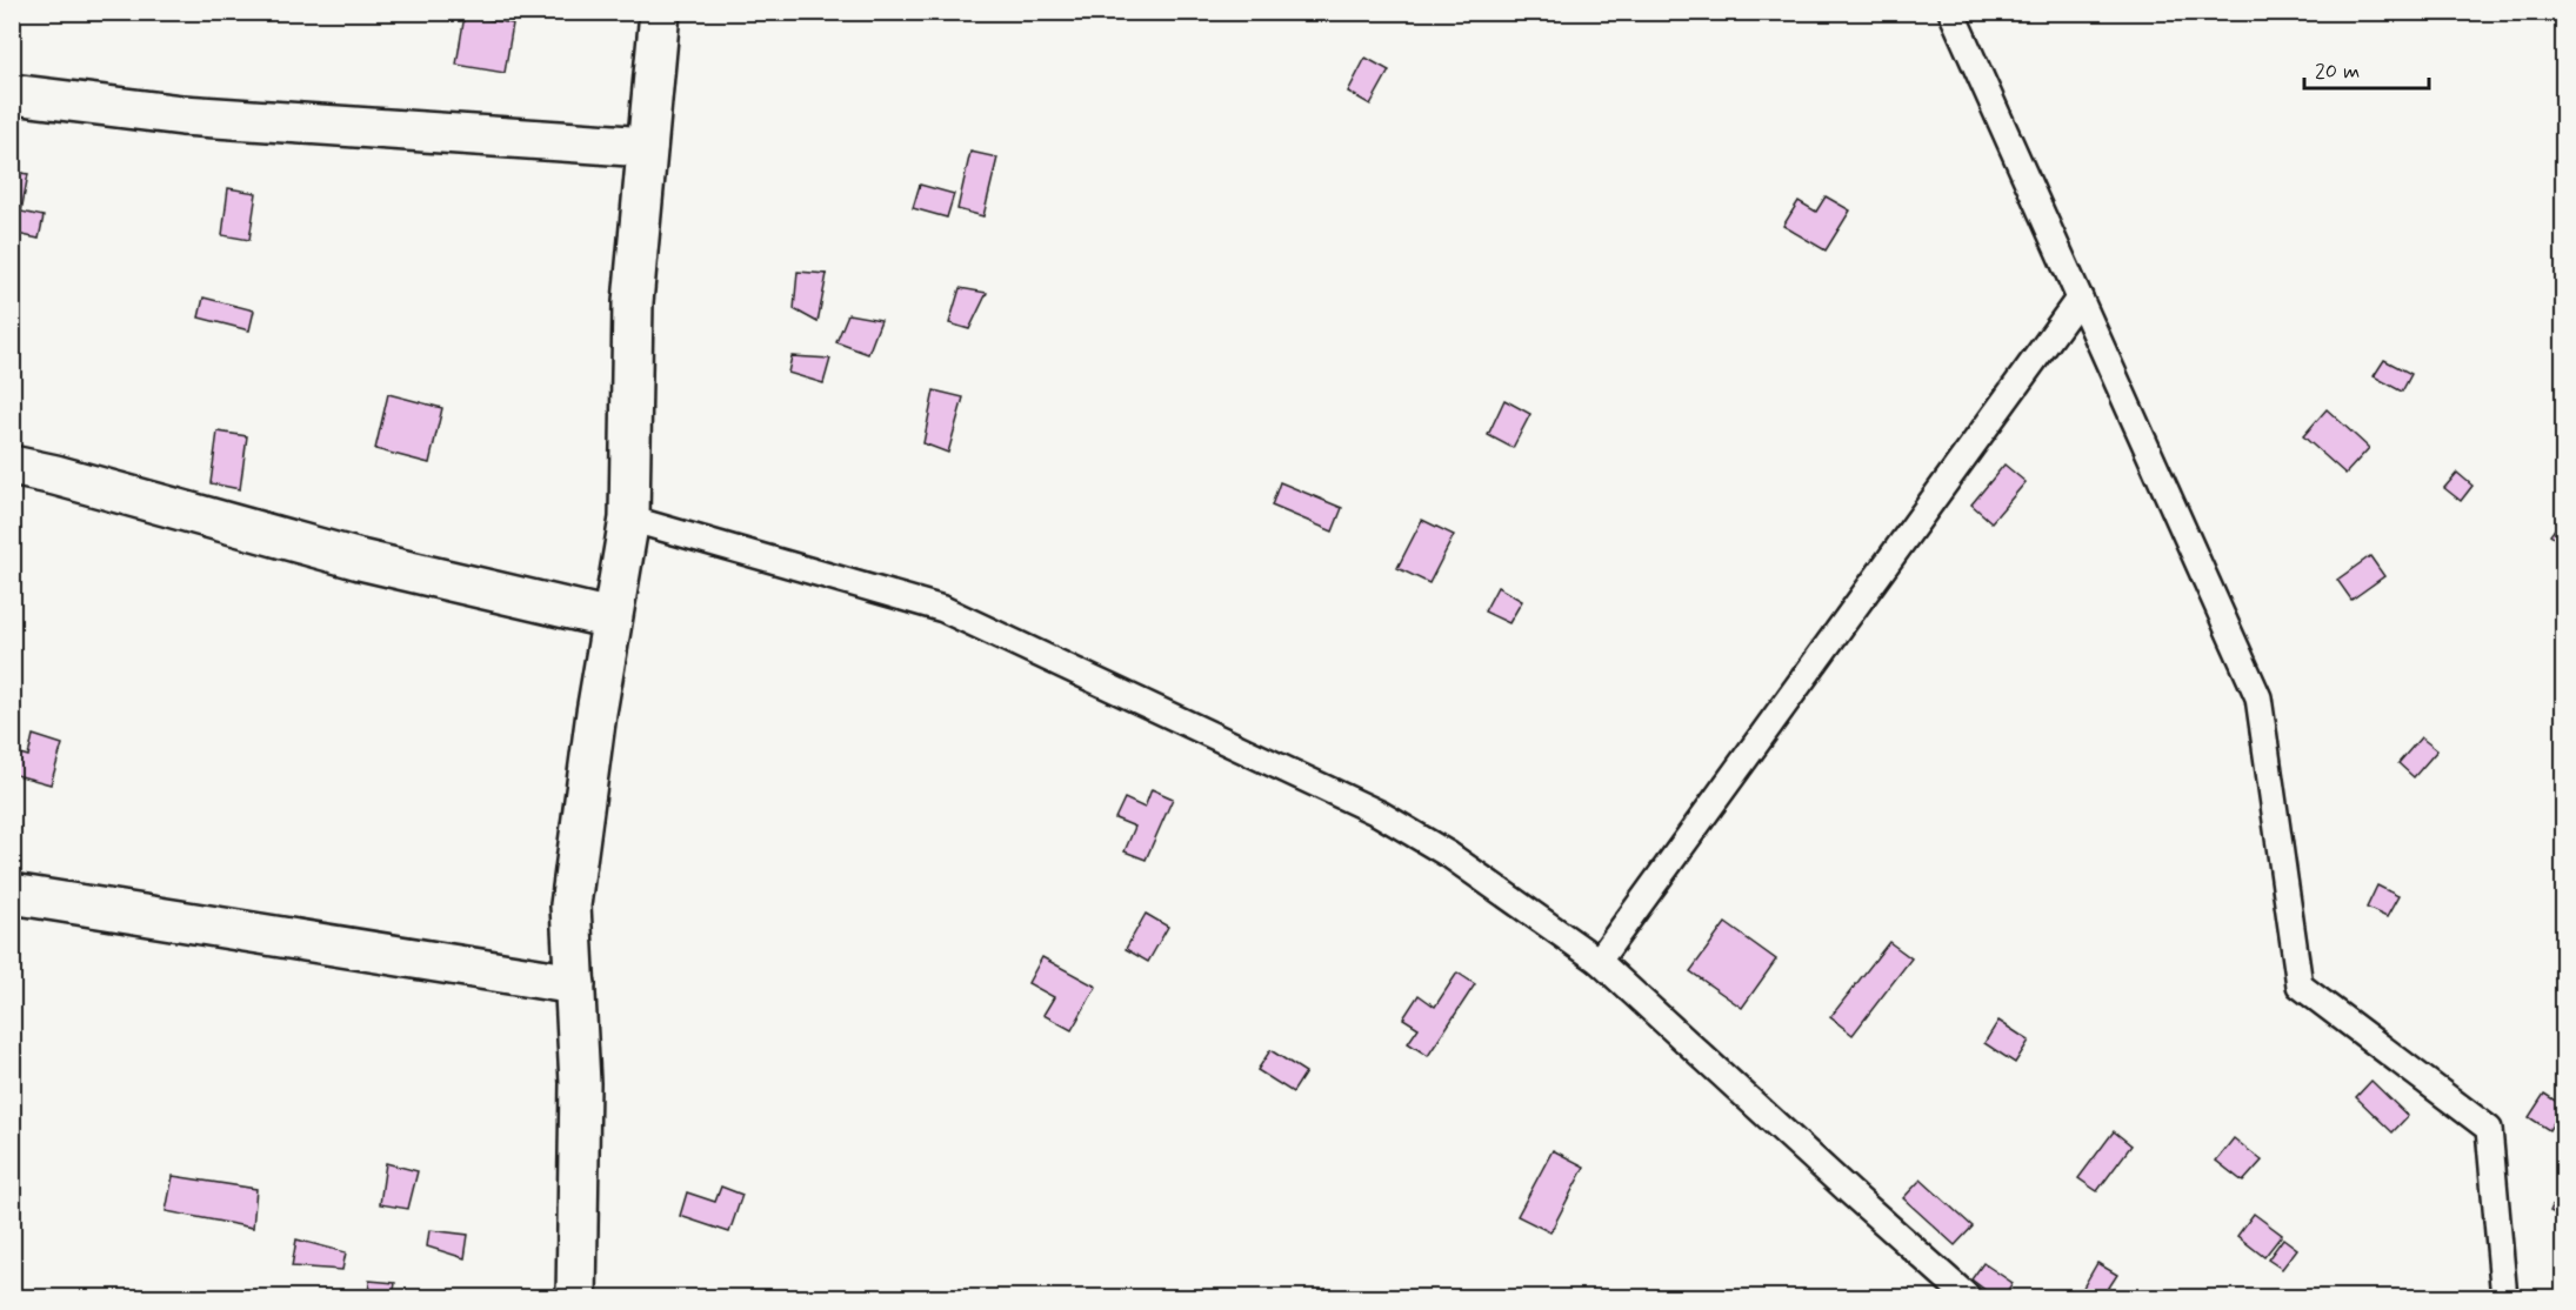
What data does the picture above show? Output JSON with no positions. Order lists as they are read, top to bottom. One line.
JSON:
{"scale_bar":"20 m"}
